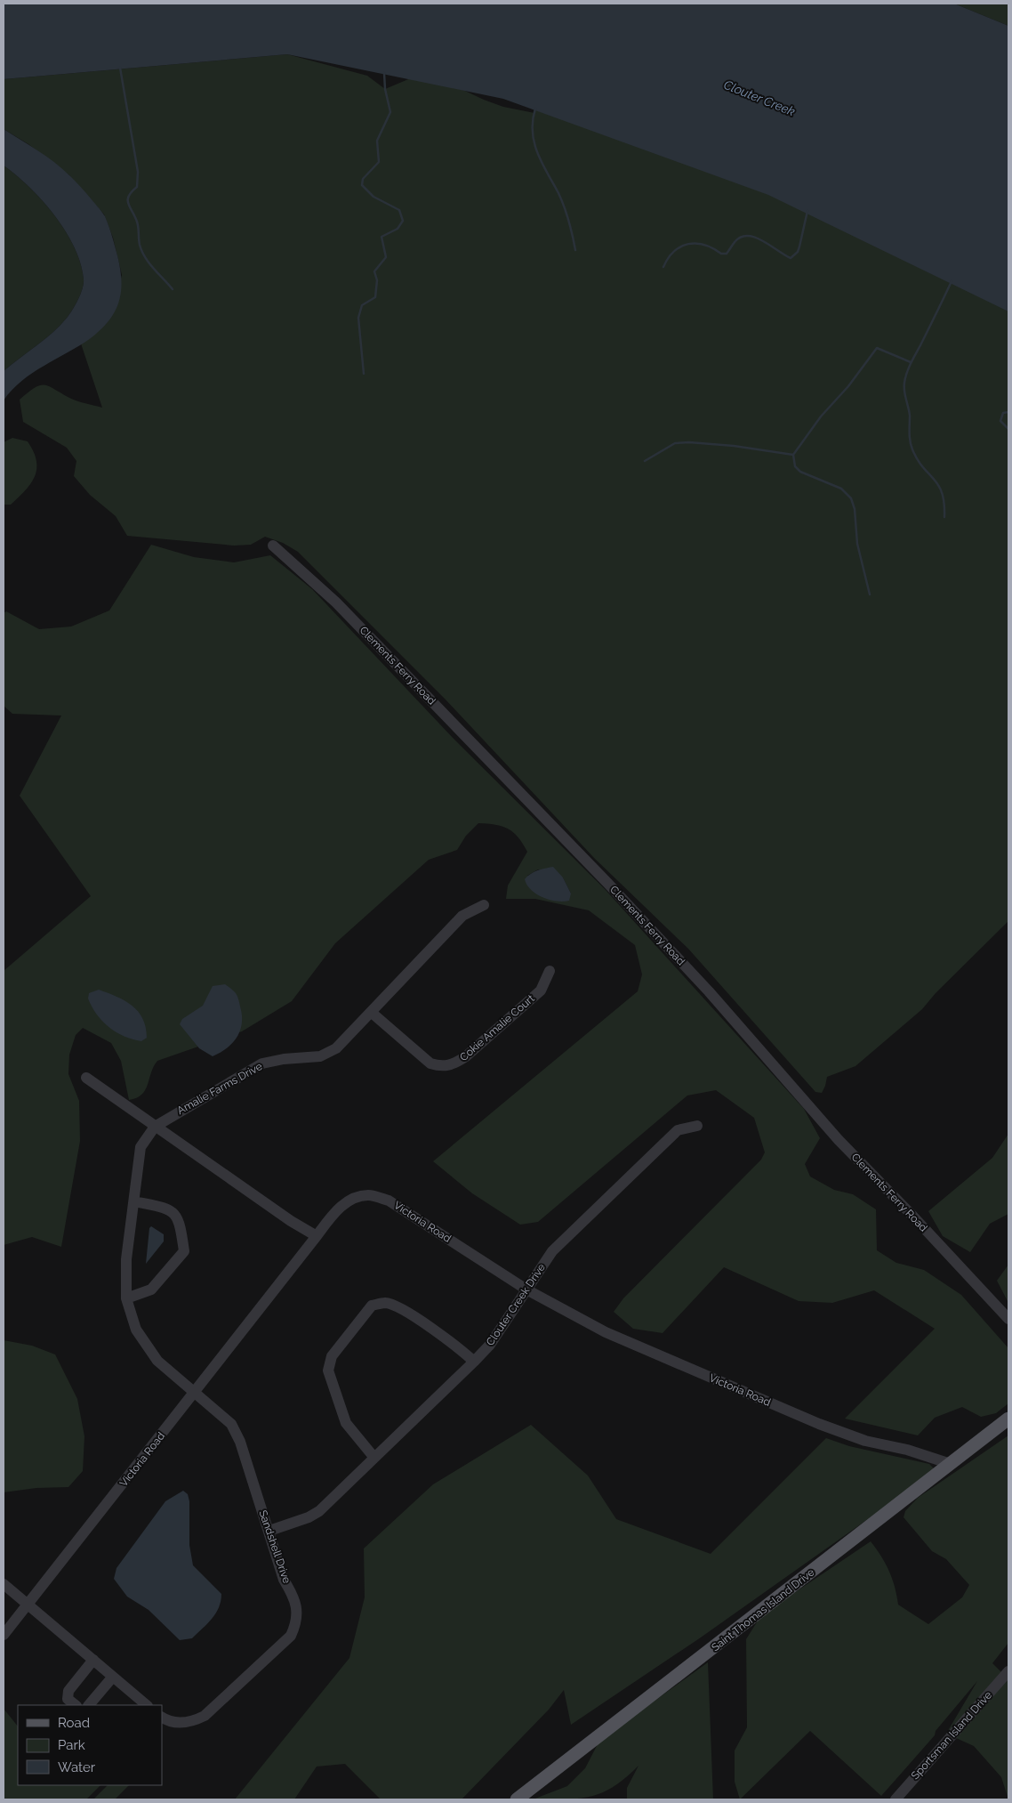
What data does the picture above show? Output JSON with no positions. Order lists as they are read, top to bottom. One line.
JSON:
{"streets":{"main road":["Saint Thomas Island Drive"],"street":["Clements Ferry Road","Cokie Amalie Court","Amalie Farms Drive","Victoria Road","Clouter Creek Drive","Sandshell Drive","Sportsman Island Drive"]},"crossings":[["Cokie Amalie Court","Amalie Farms Drive"],["Amalie Farms Drive","Sandshell Drive"],["Victoria Road","Clouter Creek Drive"],["Victoria Road","Sandshell Drive"],["Victoria Road","Saint Thomas Island Drive"],["Clouter Creek Drive","Sandshell Drive"]],"water":["Clouter Creek"],"legend":["Road","Park","Water"]}
